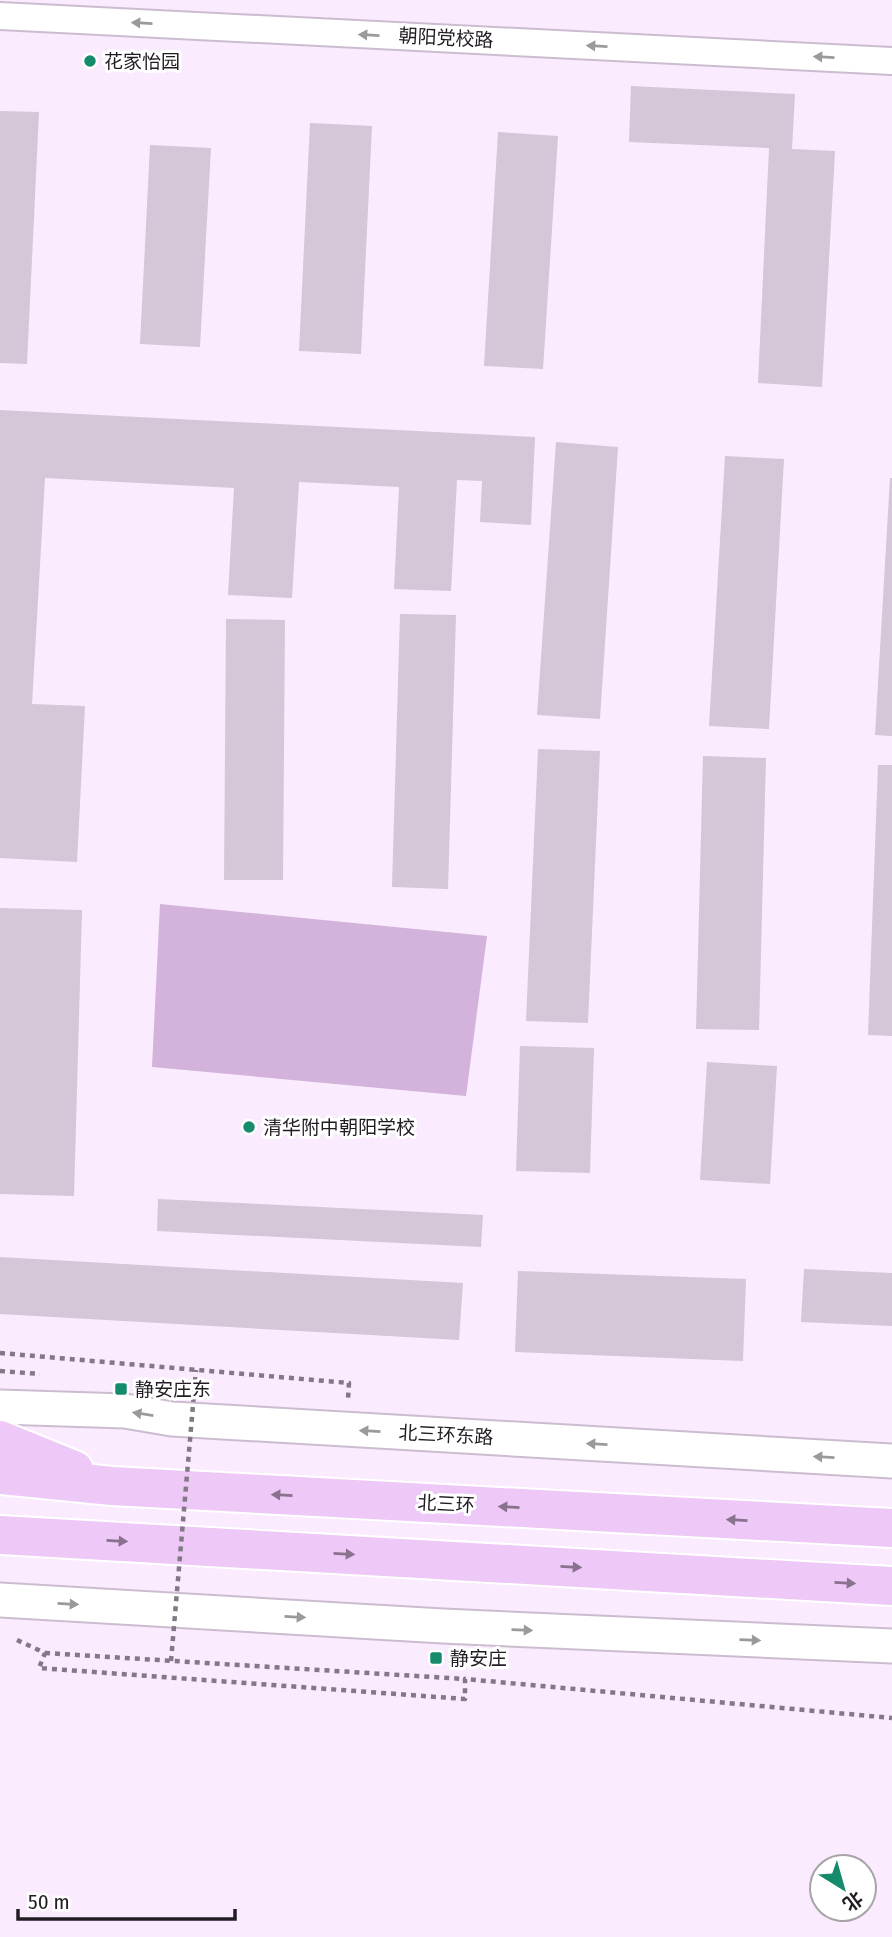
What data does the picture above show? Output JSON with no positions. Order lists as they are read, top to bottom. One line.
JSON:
{"streets":{"highway":["北三环"],"street":["朝阳党校路","北三环东路"]},"one_way":["朝阳党校路"],"places":{"other":["花家怡园","清华附中朝阳学校"],"transit":["静安庄东","静安庄"]},"scale_bar":"50 m","north":"bottom right"}
